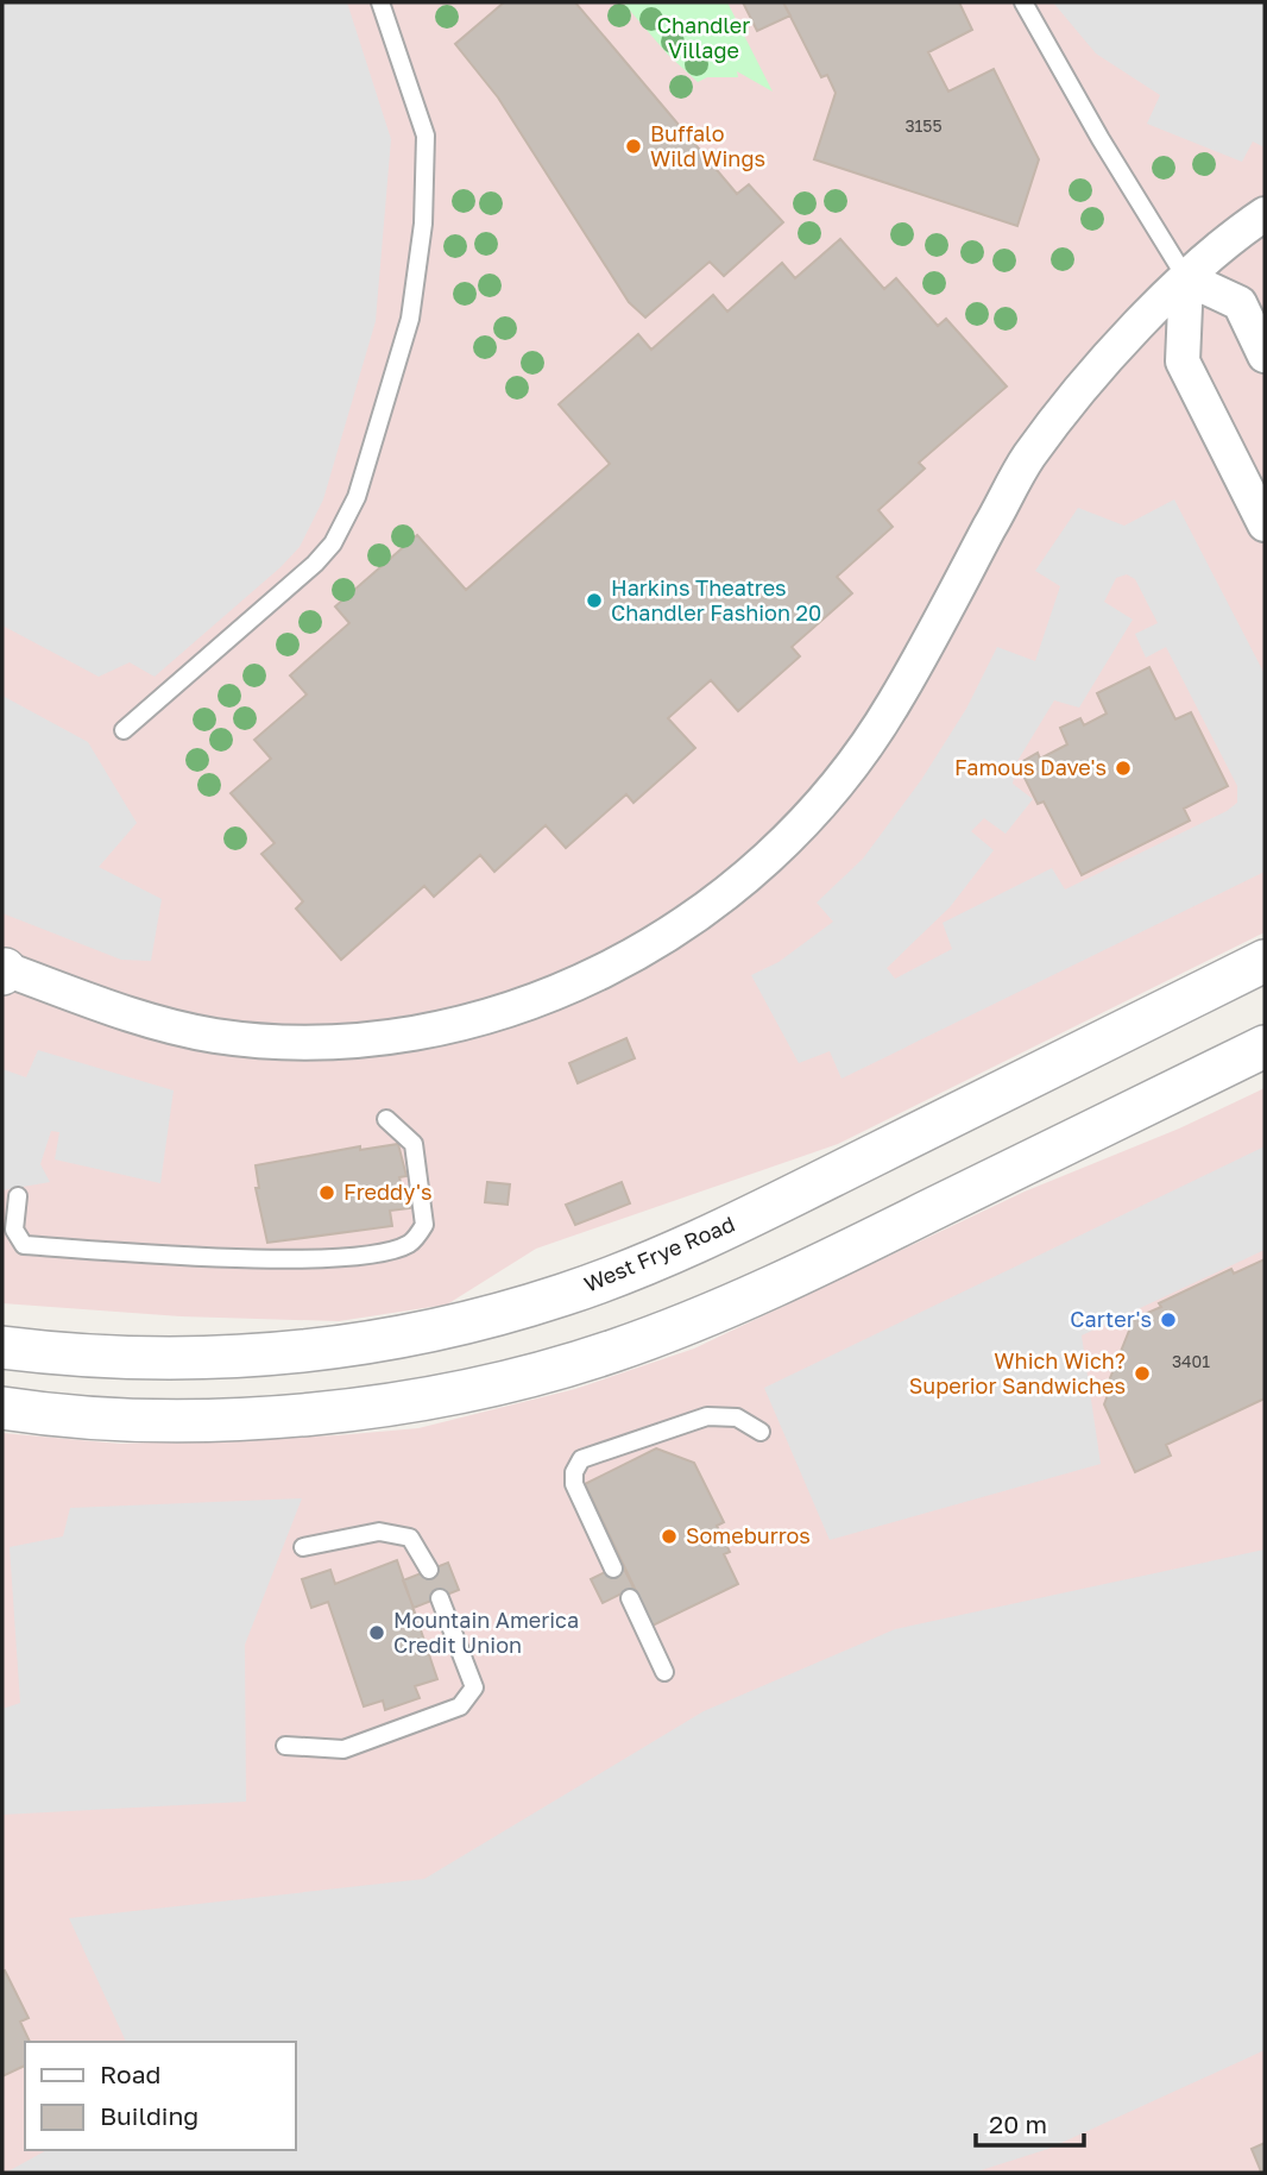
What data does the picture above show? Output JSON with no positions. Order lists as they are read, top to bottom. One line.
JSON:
{"streets":{"street":["West Frye Road"]},"parks":["Chandler Village"],"places":["Buffalo Wild Wings","Harkins Theatres Chandler Fashion 20","Famous Dave's","Freddy's","Carter's","Which Wich? Superior Sandwiches","Someburros","Mountain America Credit Union"],"house_numbers":["3155","3401"],"legend":["Road","Building"],"scale_bar":"20 m"}
